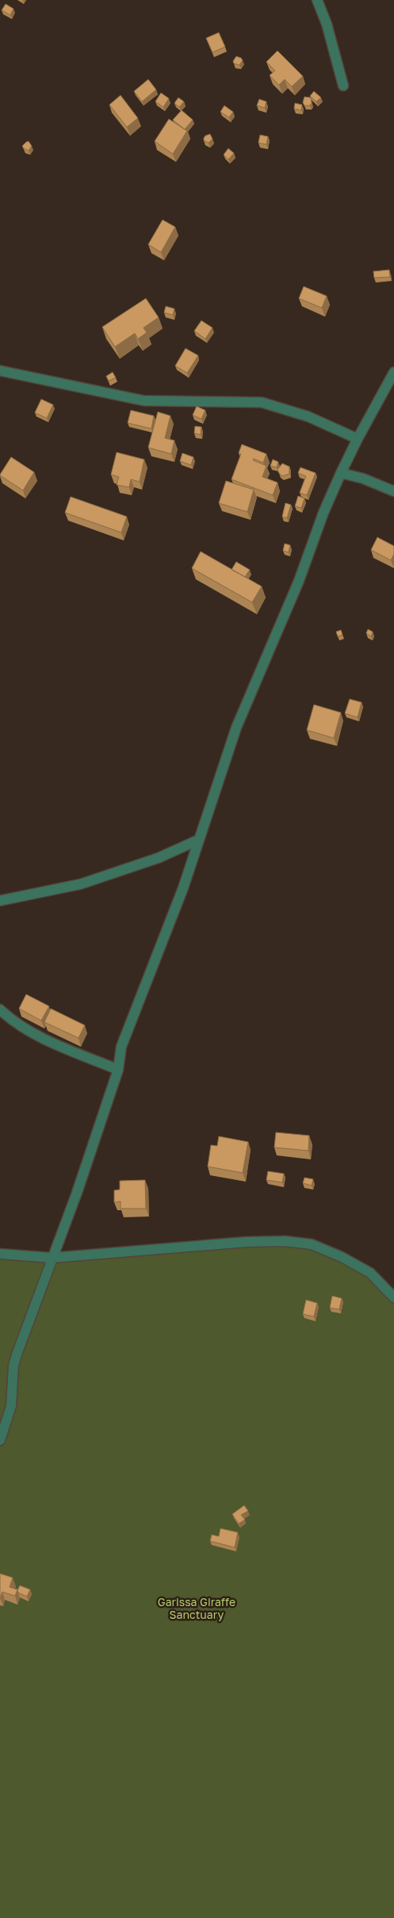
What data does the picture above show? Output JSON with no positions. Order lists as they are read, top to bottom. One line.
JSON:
{"parks":["Garissa Giraffe Sanctuary"]}
